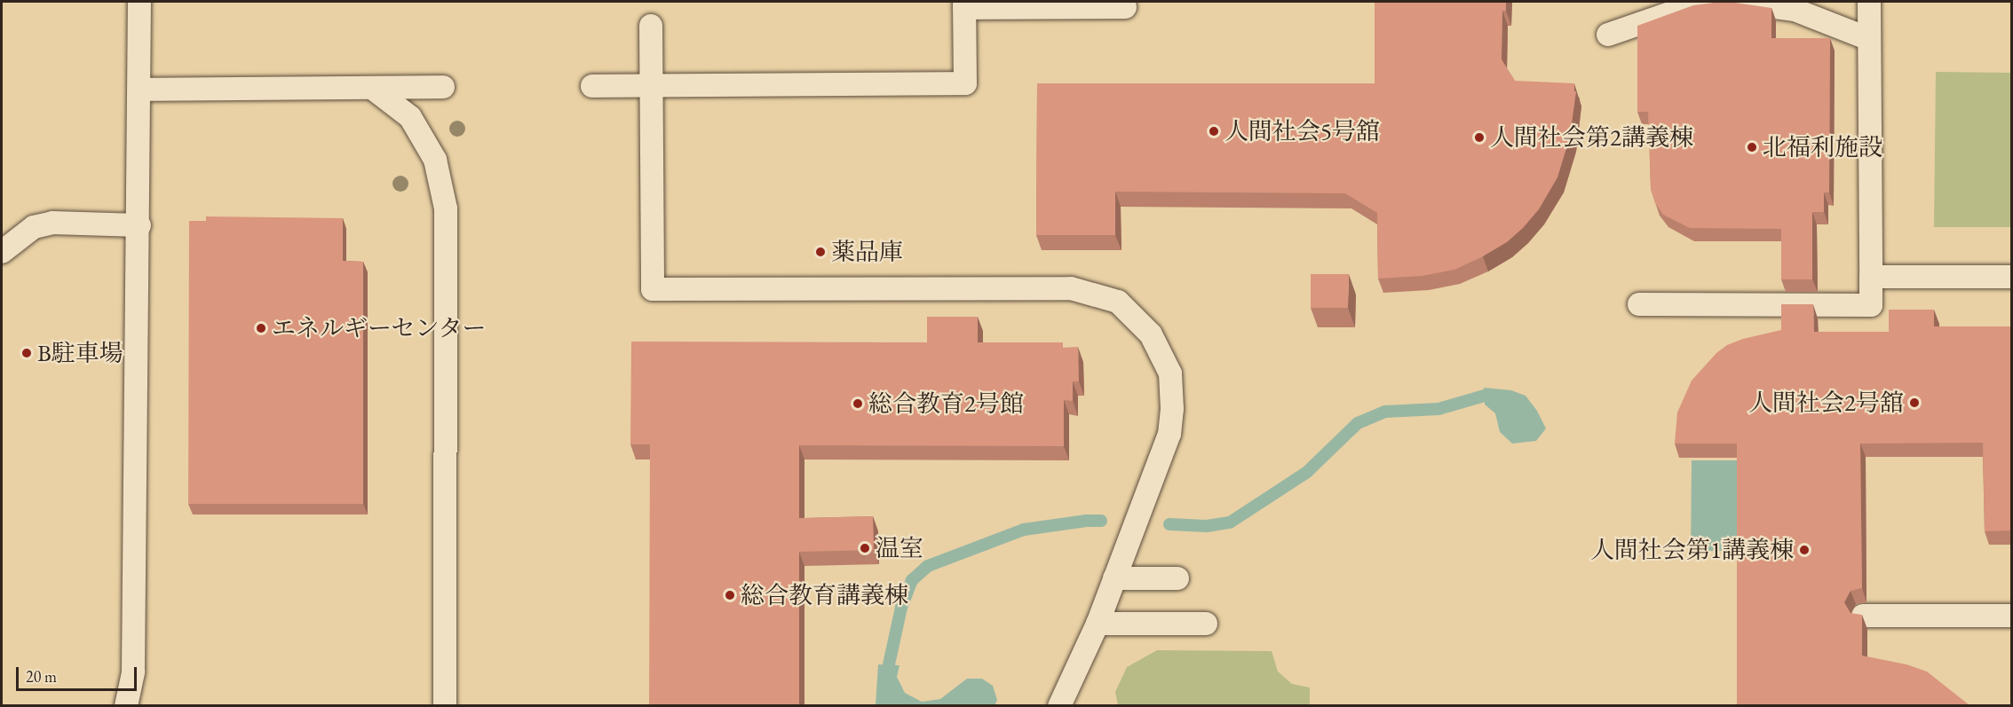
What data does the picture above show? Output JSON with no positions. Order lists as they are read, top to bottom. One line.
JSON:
{"places":["人間社会5号舘","人間社会第2講義棟","北福利施設","薬品庫","エネルギーセンター","B駐車場","人間社会2号舘","総合教育2号館","温室","人間社会第1講義棟","総合教育講義棟"],"scale_bar":"20 m"}
